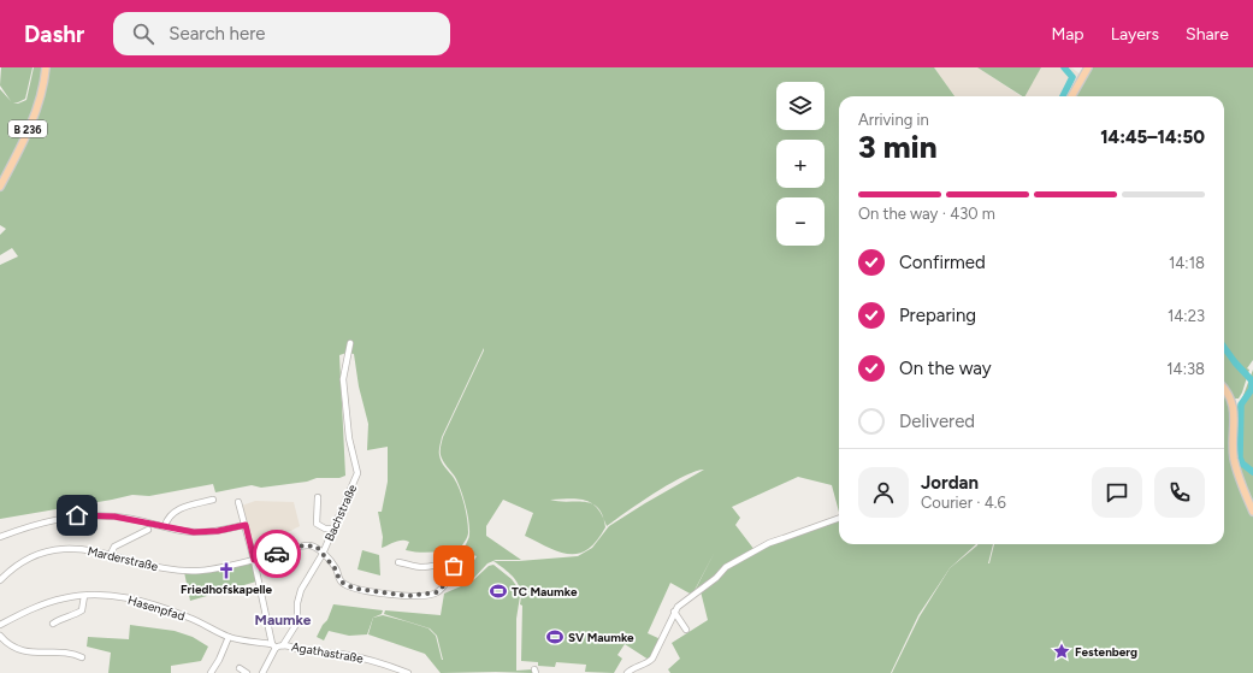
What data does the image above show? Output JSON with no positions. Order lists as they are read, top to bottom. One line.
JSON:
{"streets":{"main road":["B 236"],"street":["Bachstraße","Marderstraße","Hasenpfad","Agathastraße"]},"crossings":[["Bachstraße","Marderstraße"],["Bachstraße","Agathastraße"],["Hasenpfad","Agathastraße"]],"districts":["Maumke"],"places":{"church":["Friedhofskapelle"],"sports":["TC Maumke","SV Maumke"],"place":["Festenberg"]},"page":{"header":"Dashr","search":"Search here","nav":["Map","Layers","Share"],"map_buttons":["+","−"],"heading":["3 min","Arriving in","14:45–14:50"],"panel":["Jordan","Courier · 4.6"],"bar":"On the way · 430 m","list":[["Confirmed","14:18"],["Preparing","14:23"],["On the way","14:38"],"Delivered"]}}
